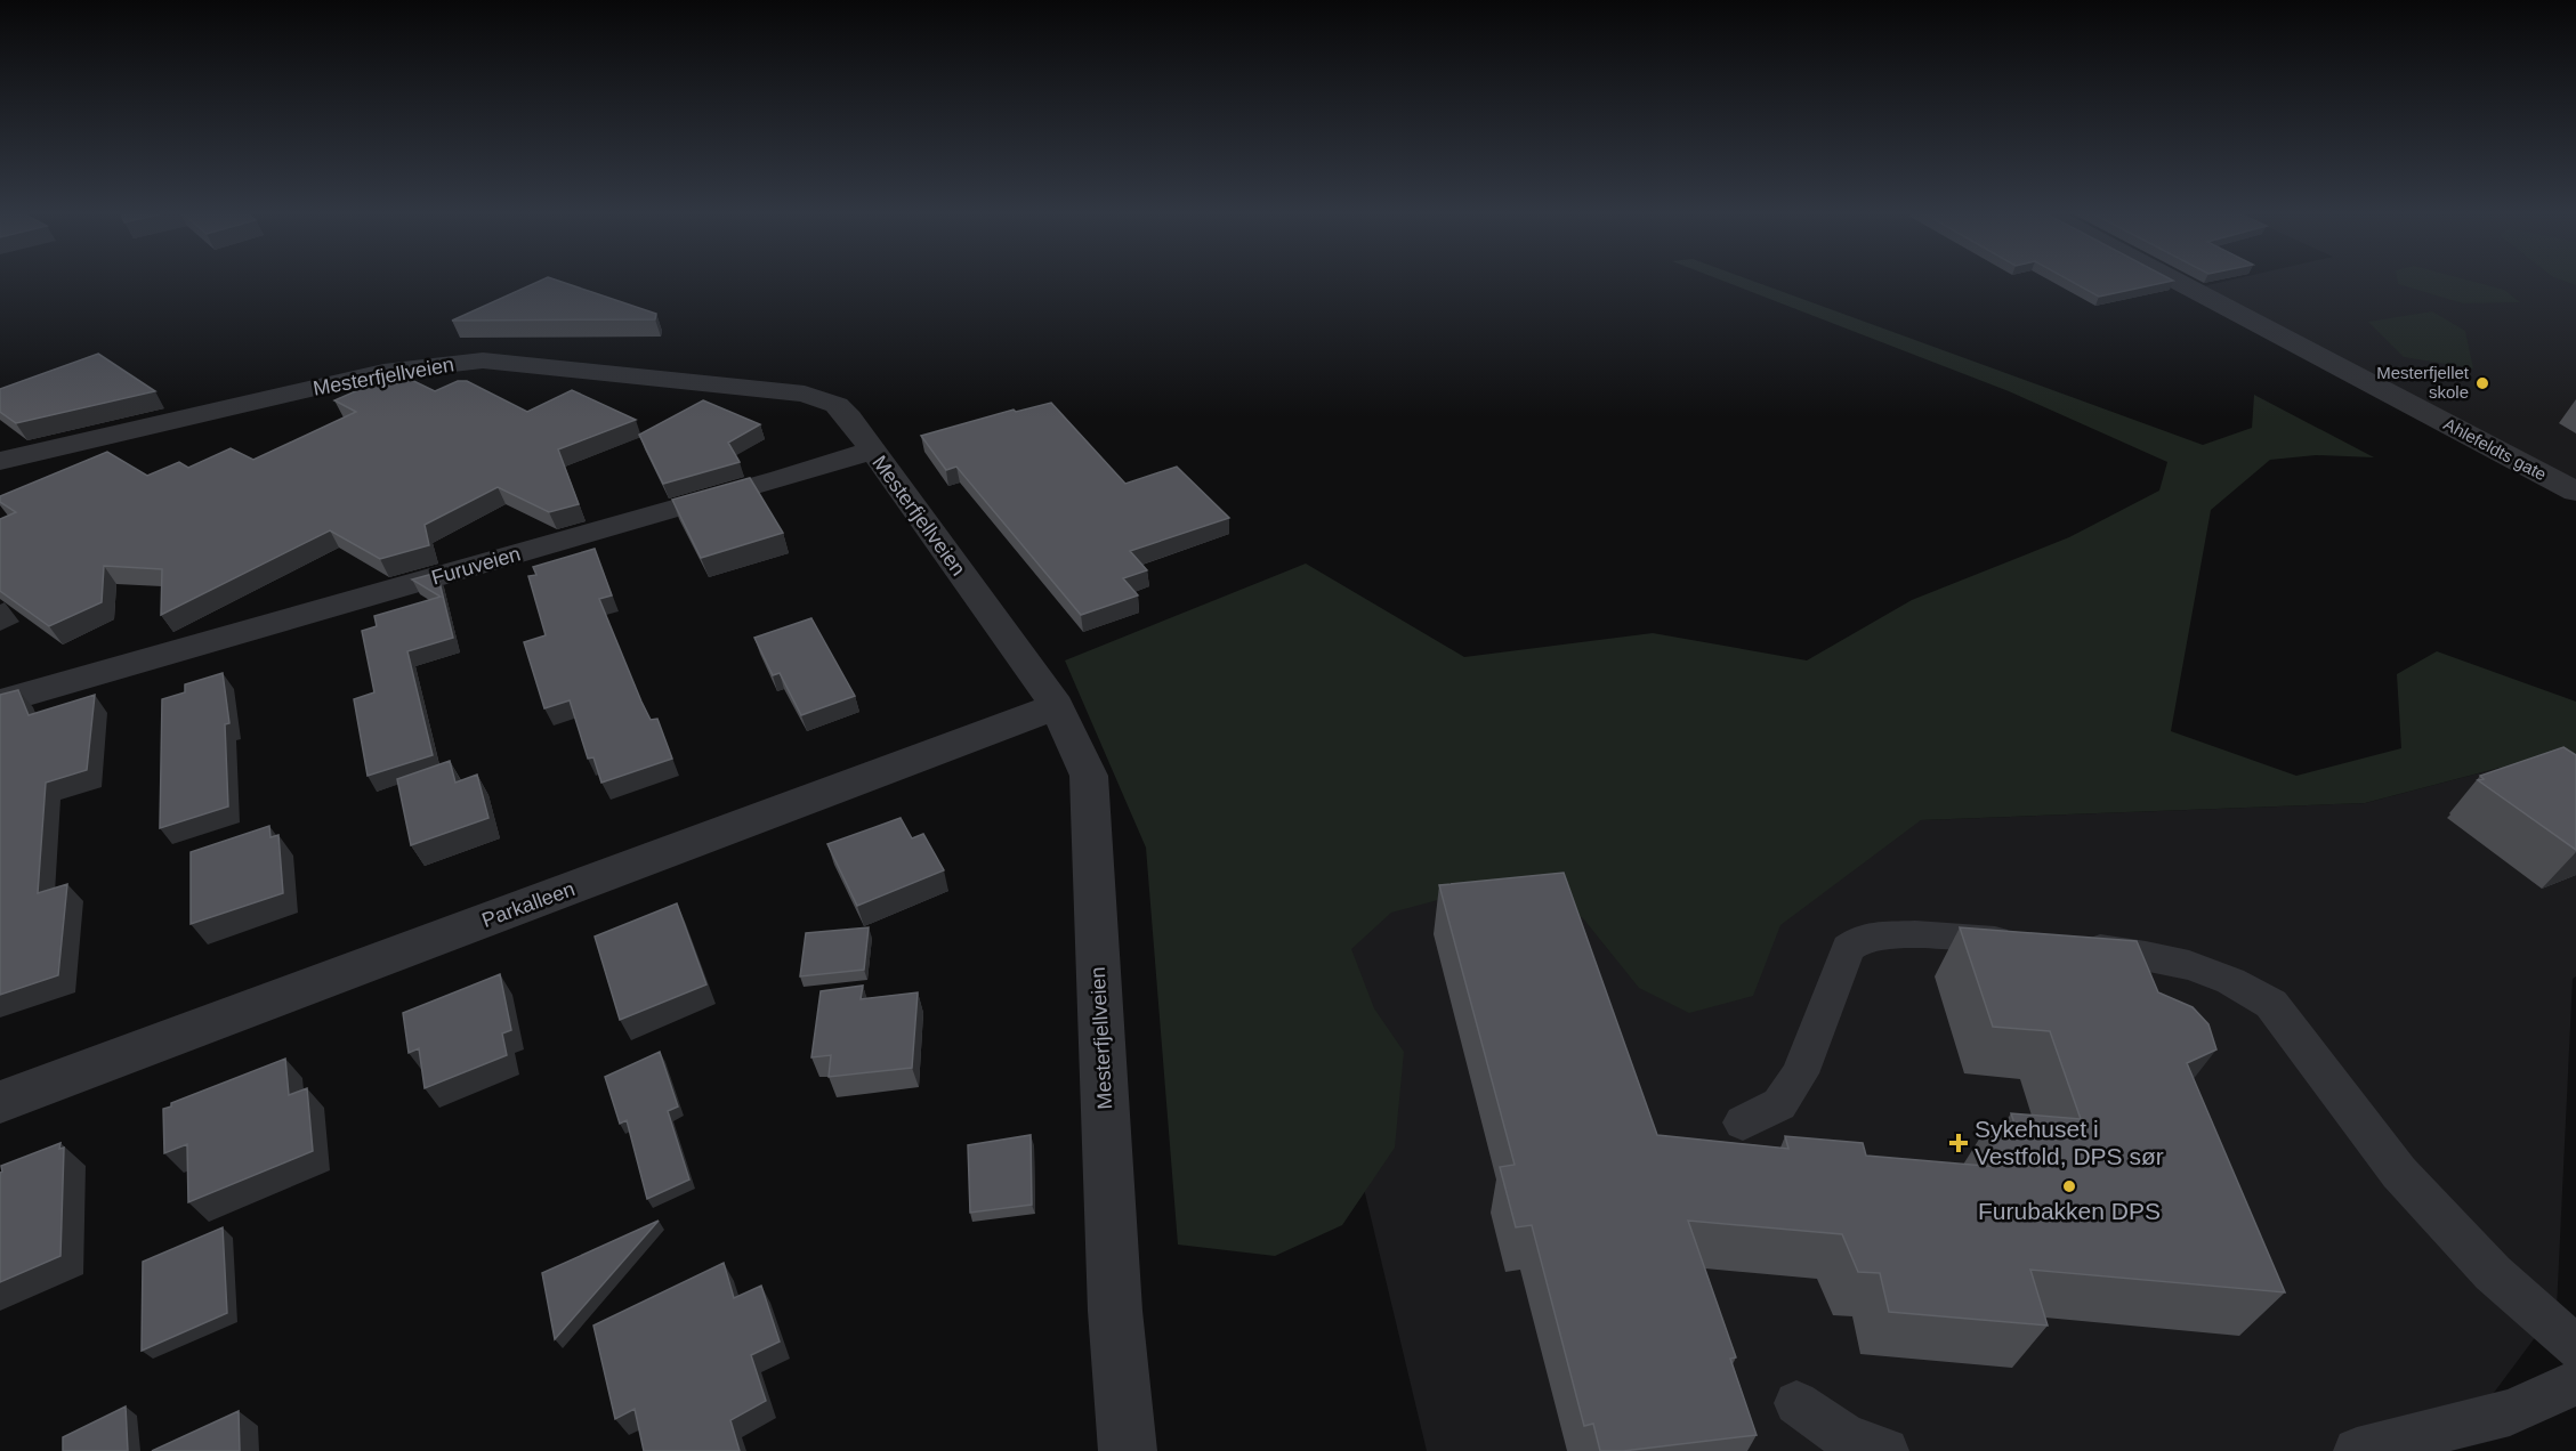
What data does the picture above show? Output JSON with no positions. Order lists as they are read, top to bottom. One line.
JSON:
{"streets":{"street":["Mesterfjellveien","Ahlefeldts gate","Furuveien","Parkalleen"]},"crossings":[["Mesterfjellveien","Furuveien"],["Mesterfjellveien","Parkalleen"]],"places":{"other":["Mesterfjellet skole","Furubakken DPS"],"health":["Sykehuset i Vestfold, DPS sør"]}}
